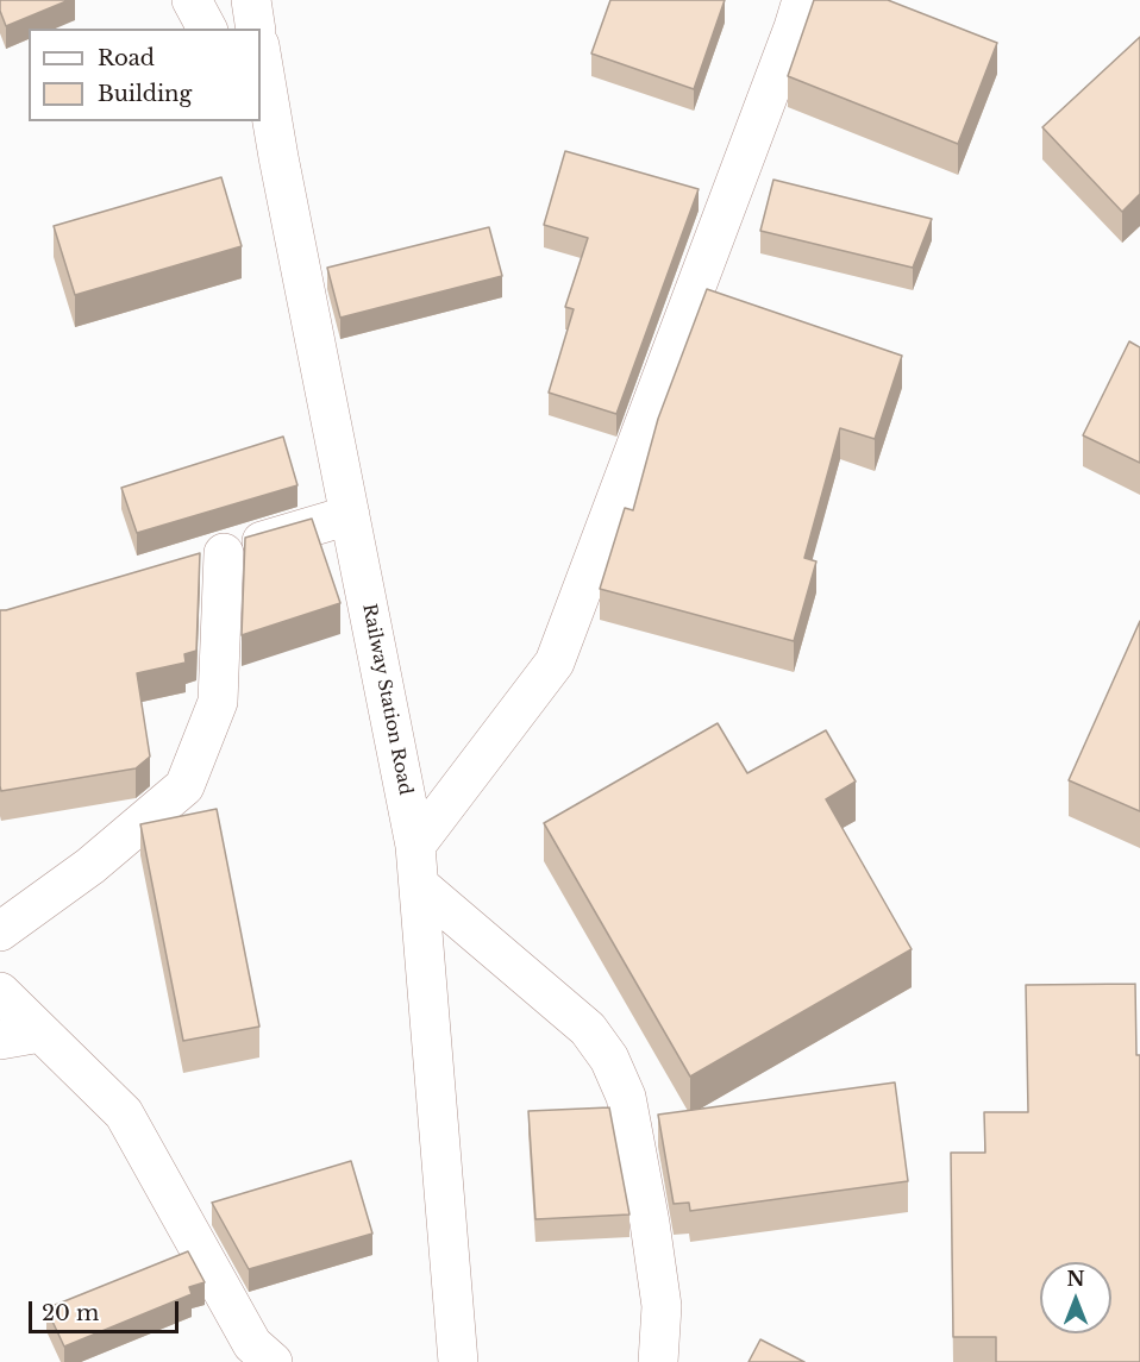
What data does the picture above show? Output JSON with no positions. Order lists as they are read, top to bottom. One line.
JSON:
{"streets":{"street":["Railway Station Road"]},"legend":["Road","Building"],"scale_bar":"20 m","north":"top"}
